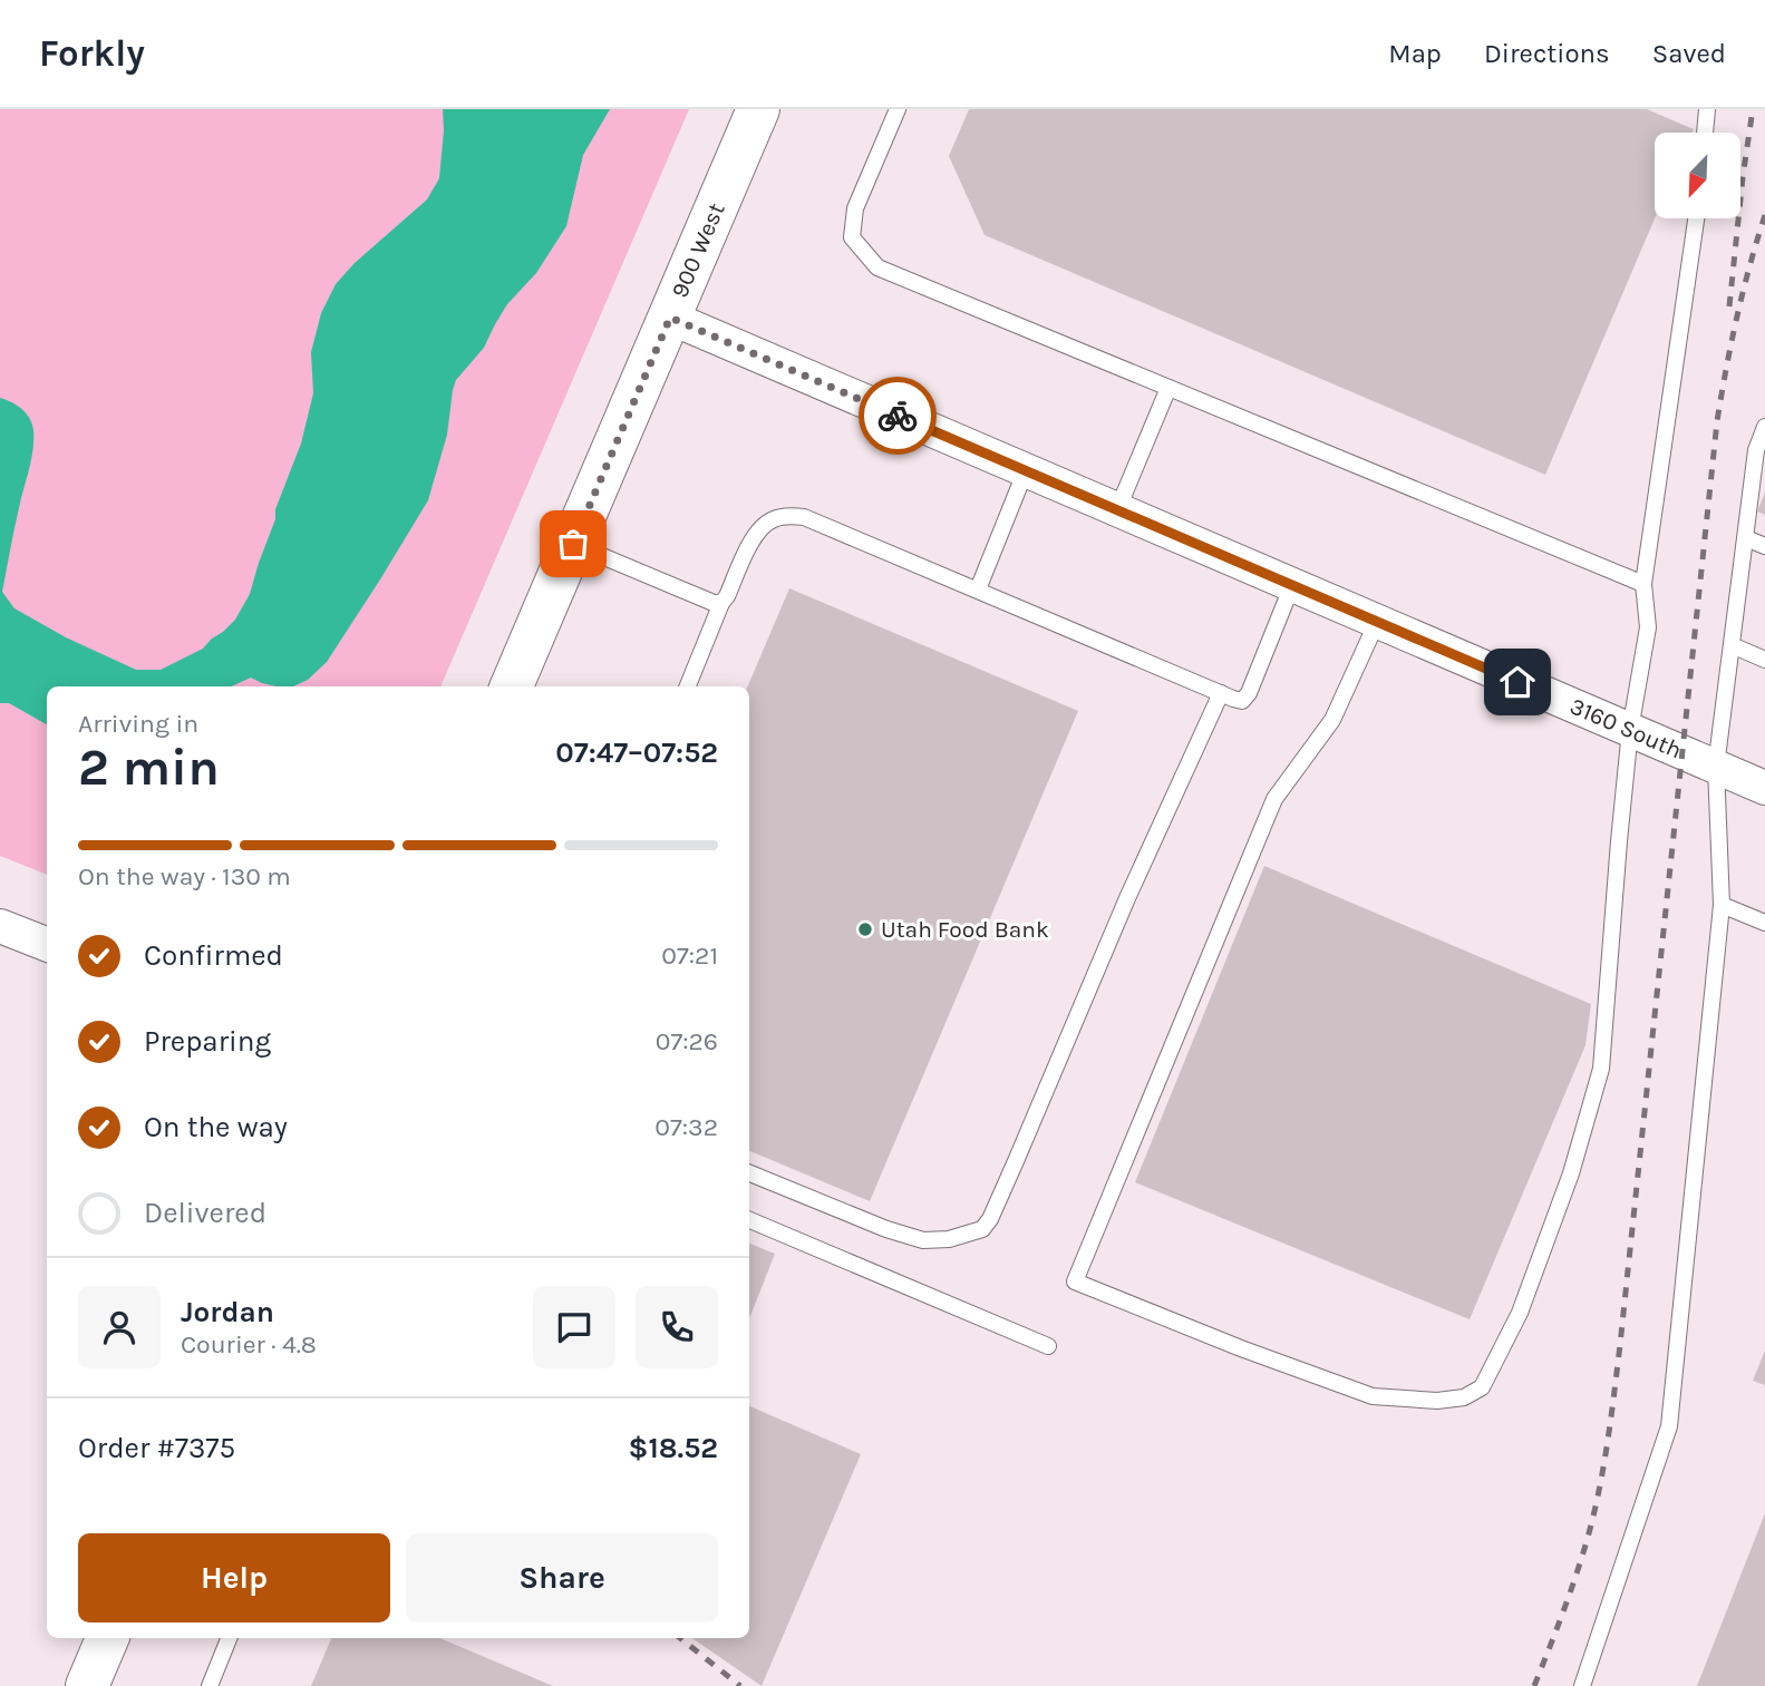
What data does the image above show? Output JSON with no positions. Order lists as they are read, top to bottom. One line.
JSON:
{"streets":{"main road":["900 West"],"street":["3160 South"]},"crossings":[["900 West","3160 South"]],"places":["Utah Food Bank"],"north":"bottom left","page":{"header":"Forkly","nav":["Map","Directions","Saved"],"heading":["2 min","Arriving in","07:47–07:52"],"panel":["Jordan","Courier · 4.8","Order #7375","$18.52"],"bar":"On the way · 130 m","list":[["Confirmed","07:21"],["Preparing","07:26"],["On the way","07:32"],"Delivered"],"buttons":["Help","Share"]}}
